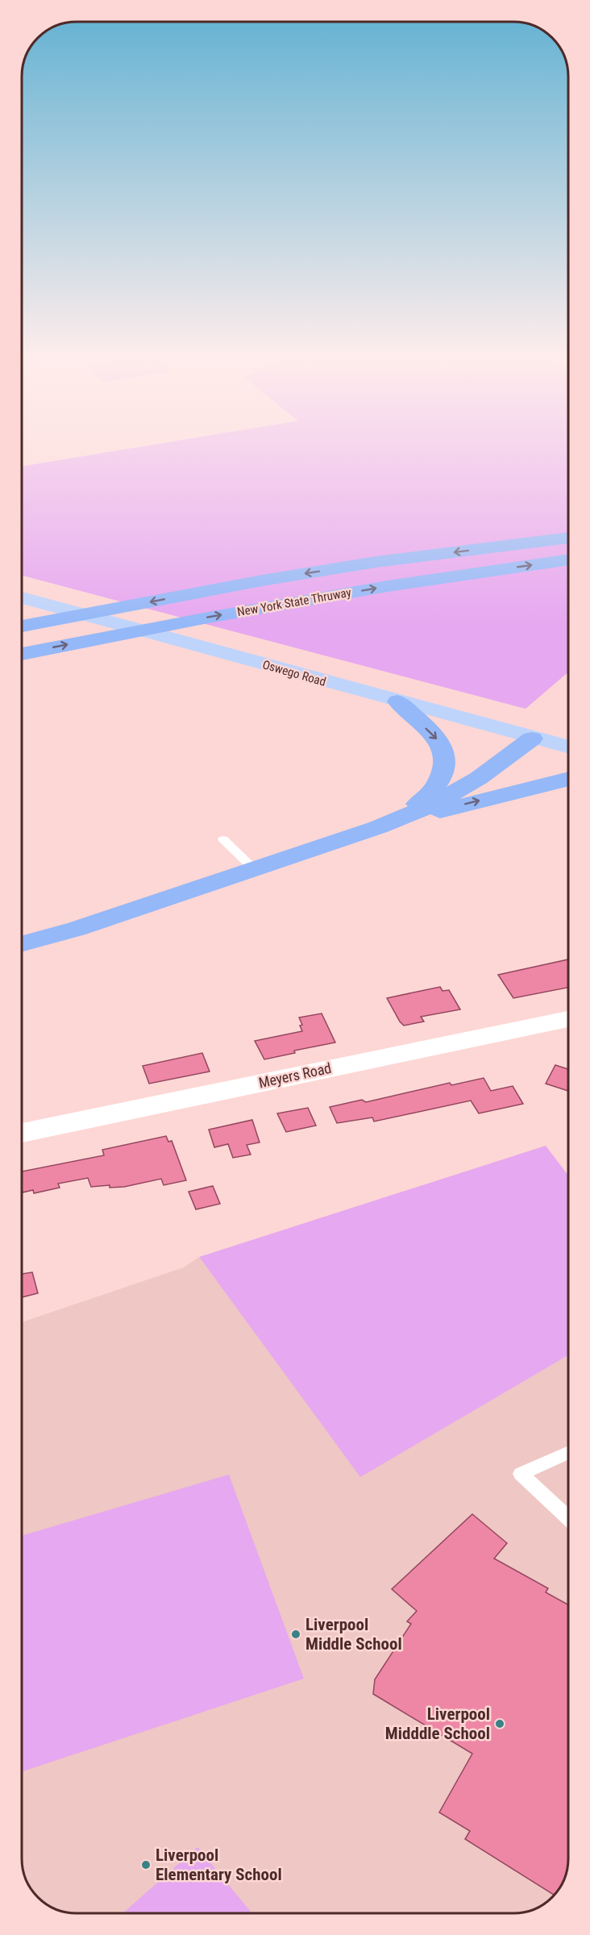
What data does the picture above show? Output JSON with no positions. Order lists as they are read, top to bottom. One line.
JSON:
{"streets":{"highway":["New York State Thruway"],"main road":["Oswego Road"],"street":["Meyers Road"]},"places":["Liverpool Middle School","Liverpool Midddle School","Liverpool Elementary School"]}
